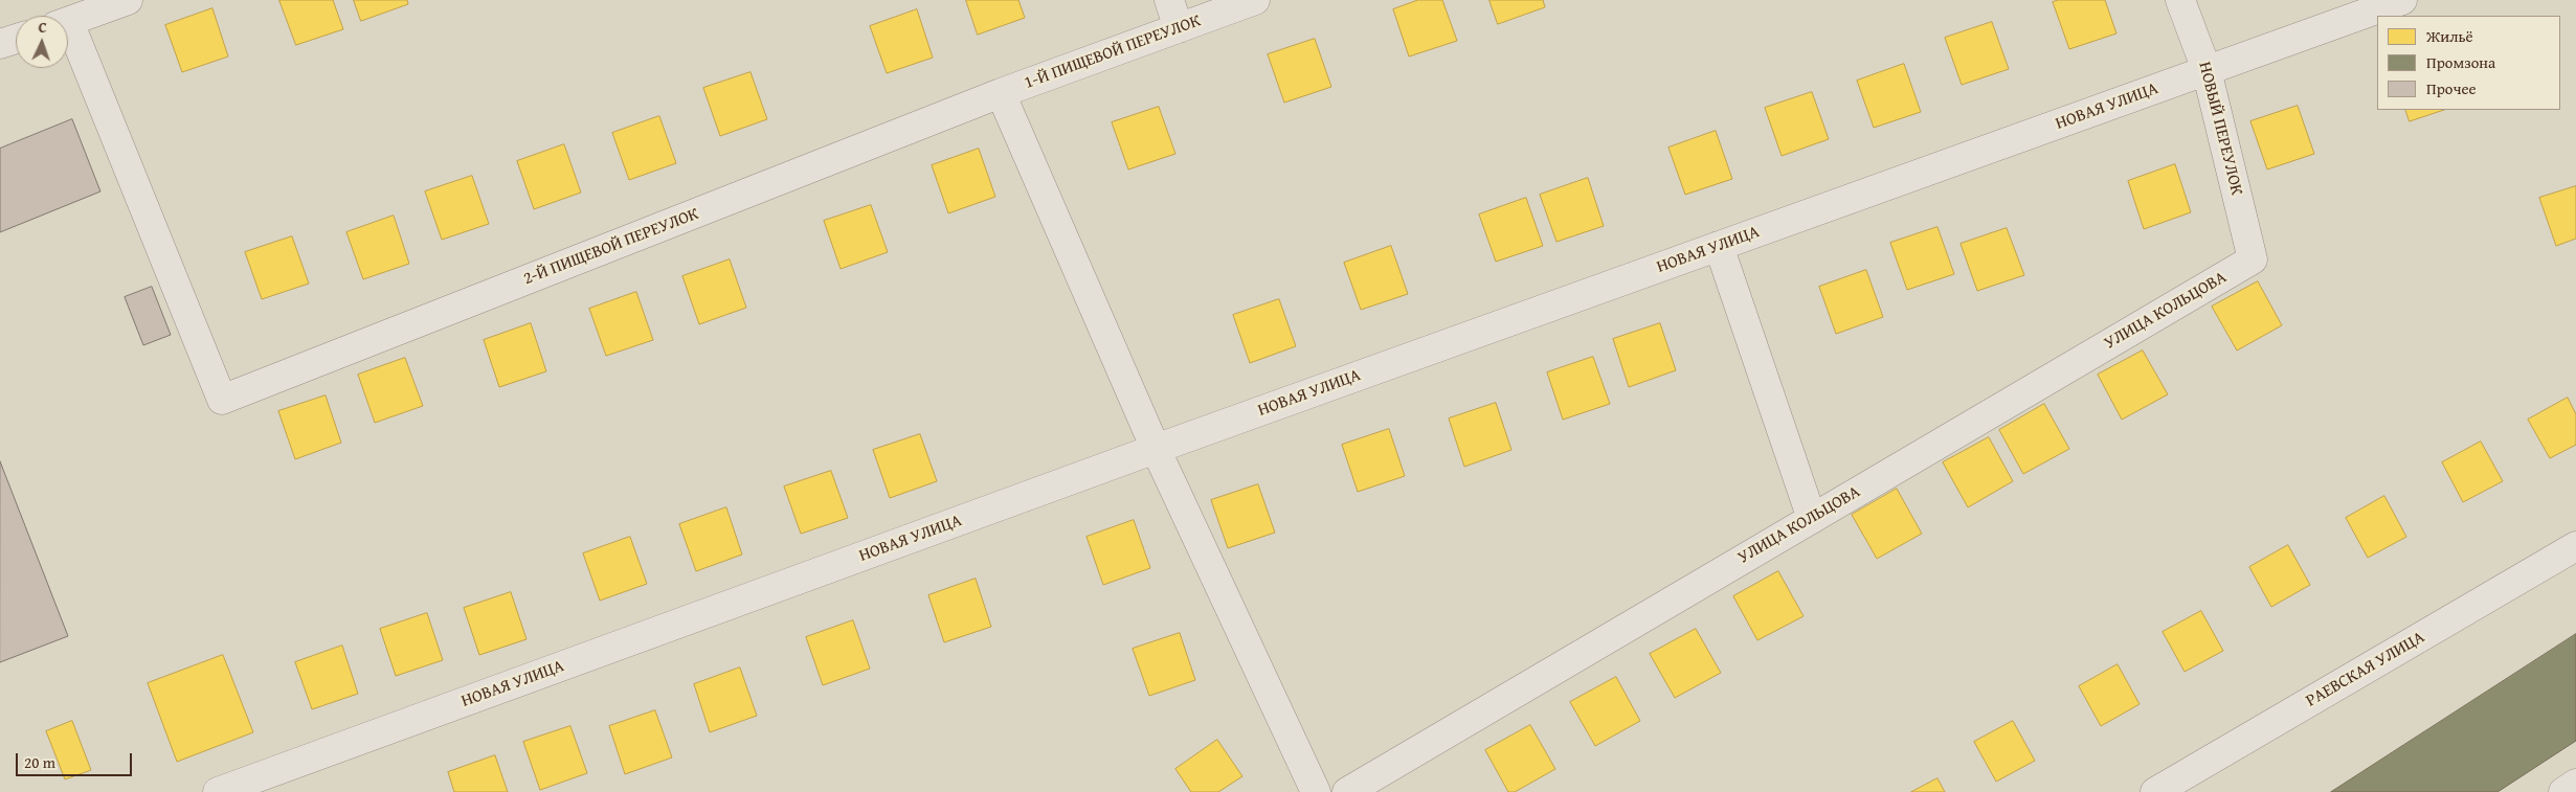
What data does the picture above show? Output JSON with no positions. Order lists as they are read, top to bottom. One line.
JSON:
{"streets":{"street":["1-Й ПИЩЕВОЙ ПЕРЕУЛОК","НОВАЯ УЛИЦА","НОВЫЙ ПЕРЕУЛОК","2-Й ПИЩЕВОЙ ПЕРЕУЛОК","УЛИЦА КОЛЬЦОВА","РАЕВСКАЯ УЛИЦА"]},"crossings":[["1-Й ПИЩЕВОЙ ПЕРЕУЛОК","2-Й ПИЩЕВОЙ ПЕРЕУЛОК"],["НОВАЯ УЛИЦА","НОВЫЙ ПЕРЕУЛОК"],["НОВЫЙ ПЕРЕУЛОК","УЛИЦА КОЛЬЦОВА"]],"legend":["Жильё","Промзона","Прочее"],"scale_bar":"20 m","north":"top"}
